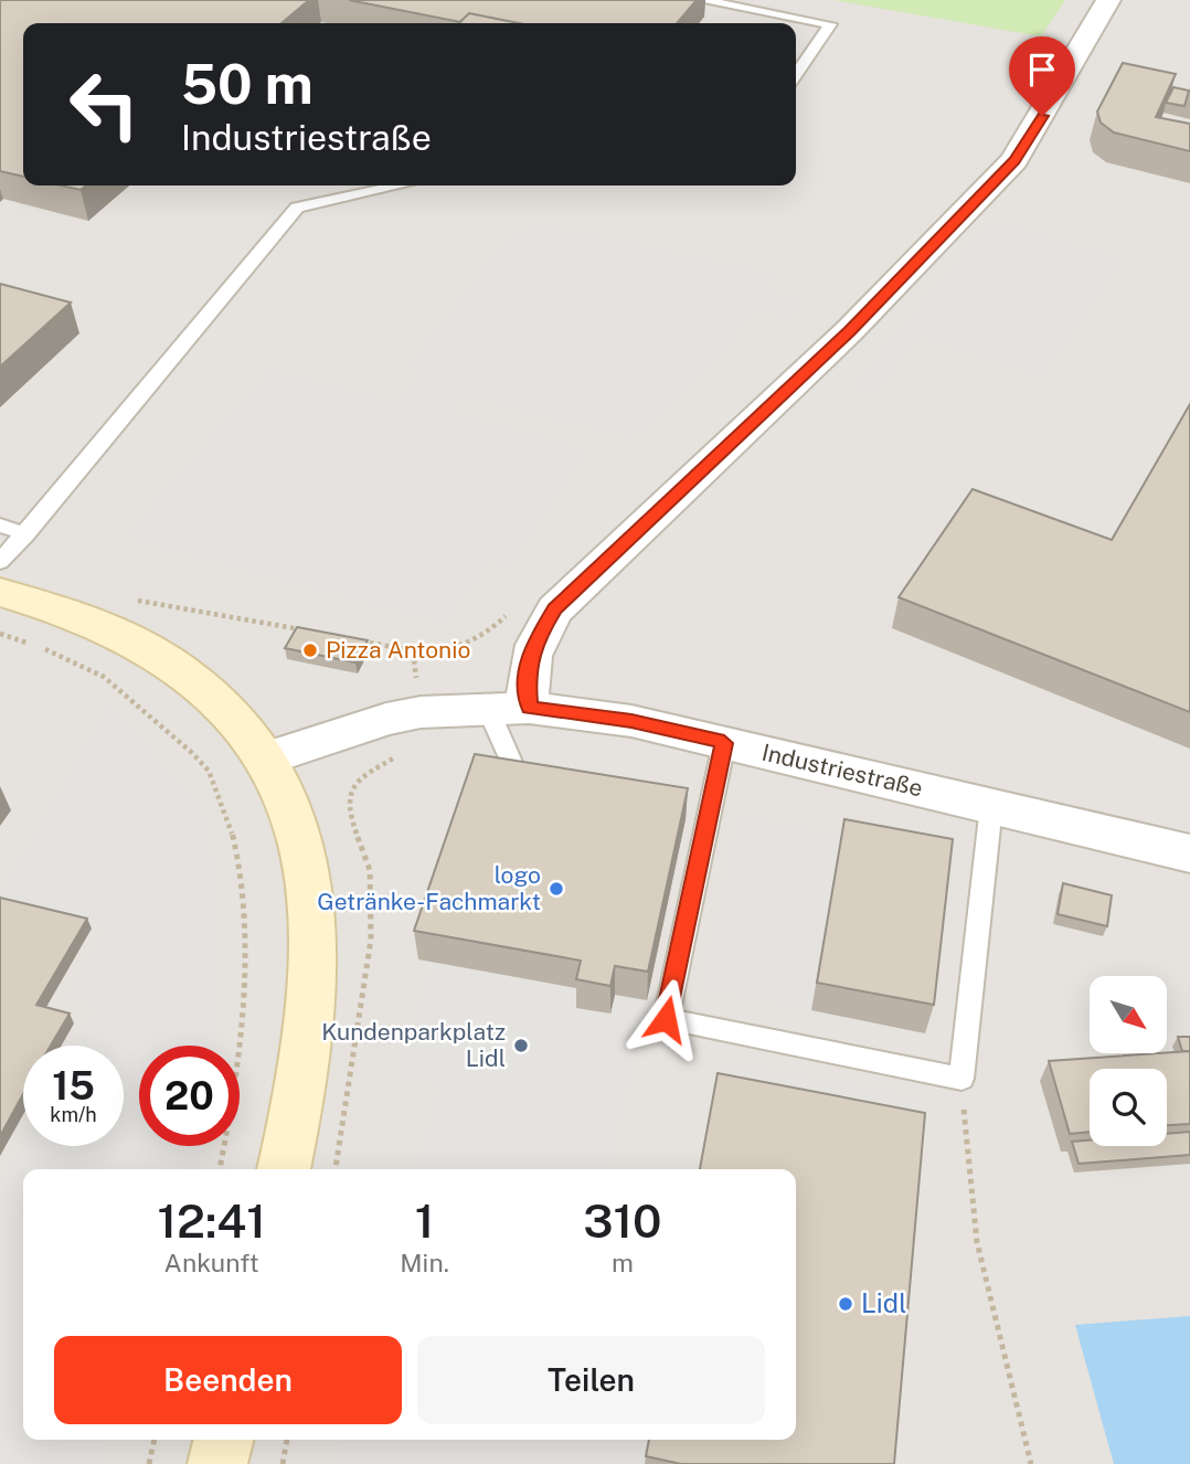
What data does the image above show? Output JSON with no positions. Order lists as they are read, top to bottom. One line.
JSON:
{"streets":{"street":["Industriestraße"]},"places":["Pizza Antonio","logo Getränke-Fachmarkt","Kundenparkplatz Lidl","Lidl"],"north":"bottom right","page":{"turn":["50 m","Industriestraße"],"speed":"15 km/h","limit":"20","eta":["12:41","Ankunft","1","Min.","310","m"],"buttons":["Beenden","Teilen"]}}
